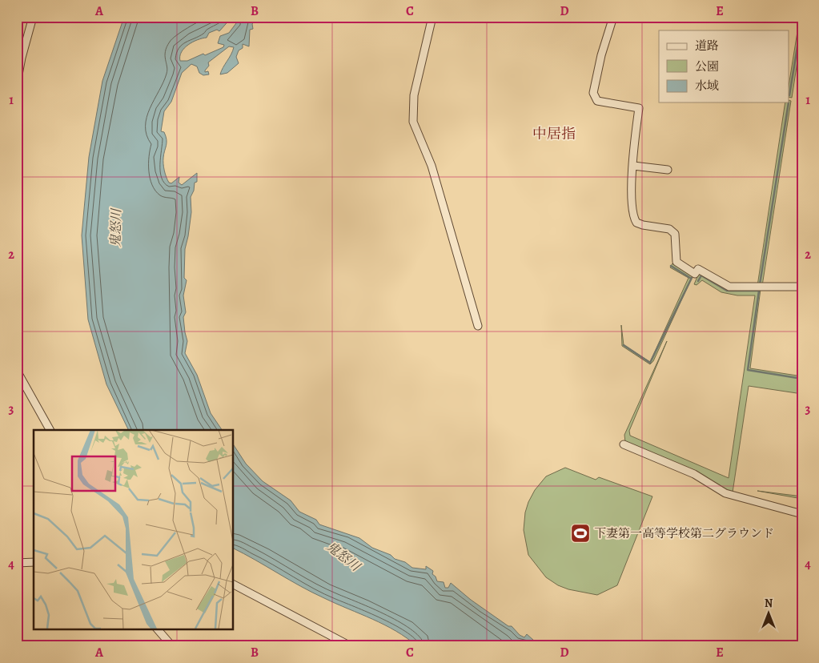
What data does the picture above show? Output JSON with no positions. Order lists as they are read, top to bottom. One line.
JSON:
{"districts":["中居指"],"water":["鬼怒川"],"places":{"sports":["下妻第一高等学校第二グラウンド"]},"legend":["道路","公園","水域"],"north":"top","grid":{"columns":["A","B","C","D","E"],"rows":["1","2","3","4"]}}
